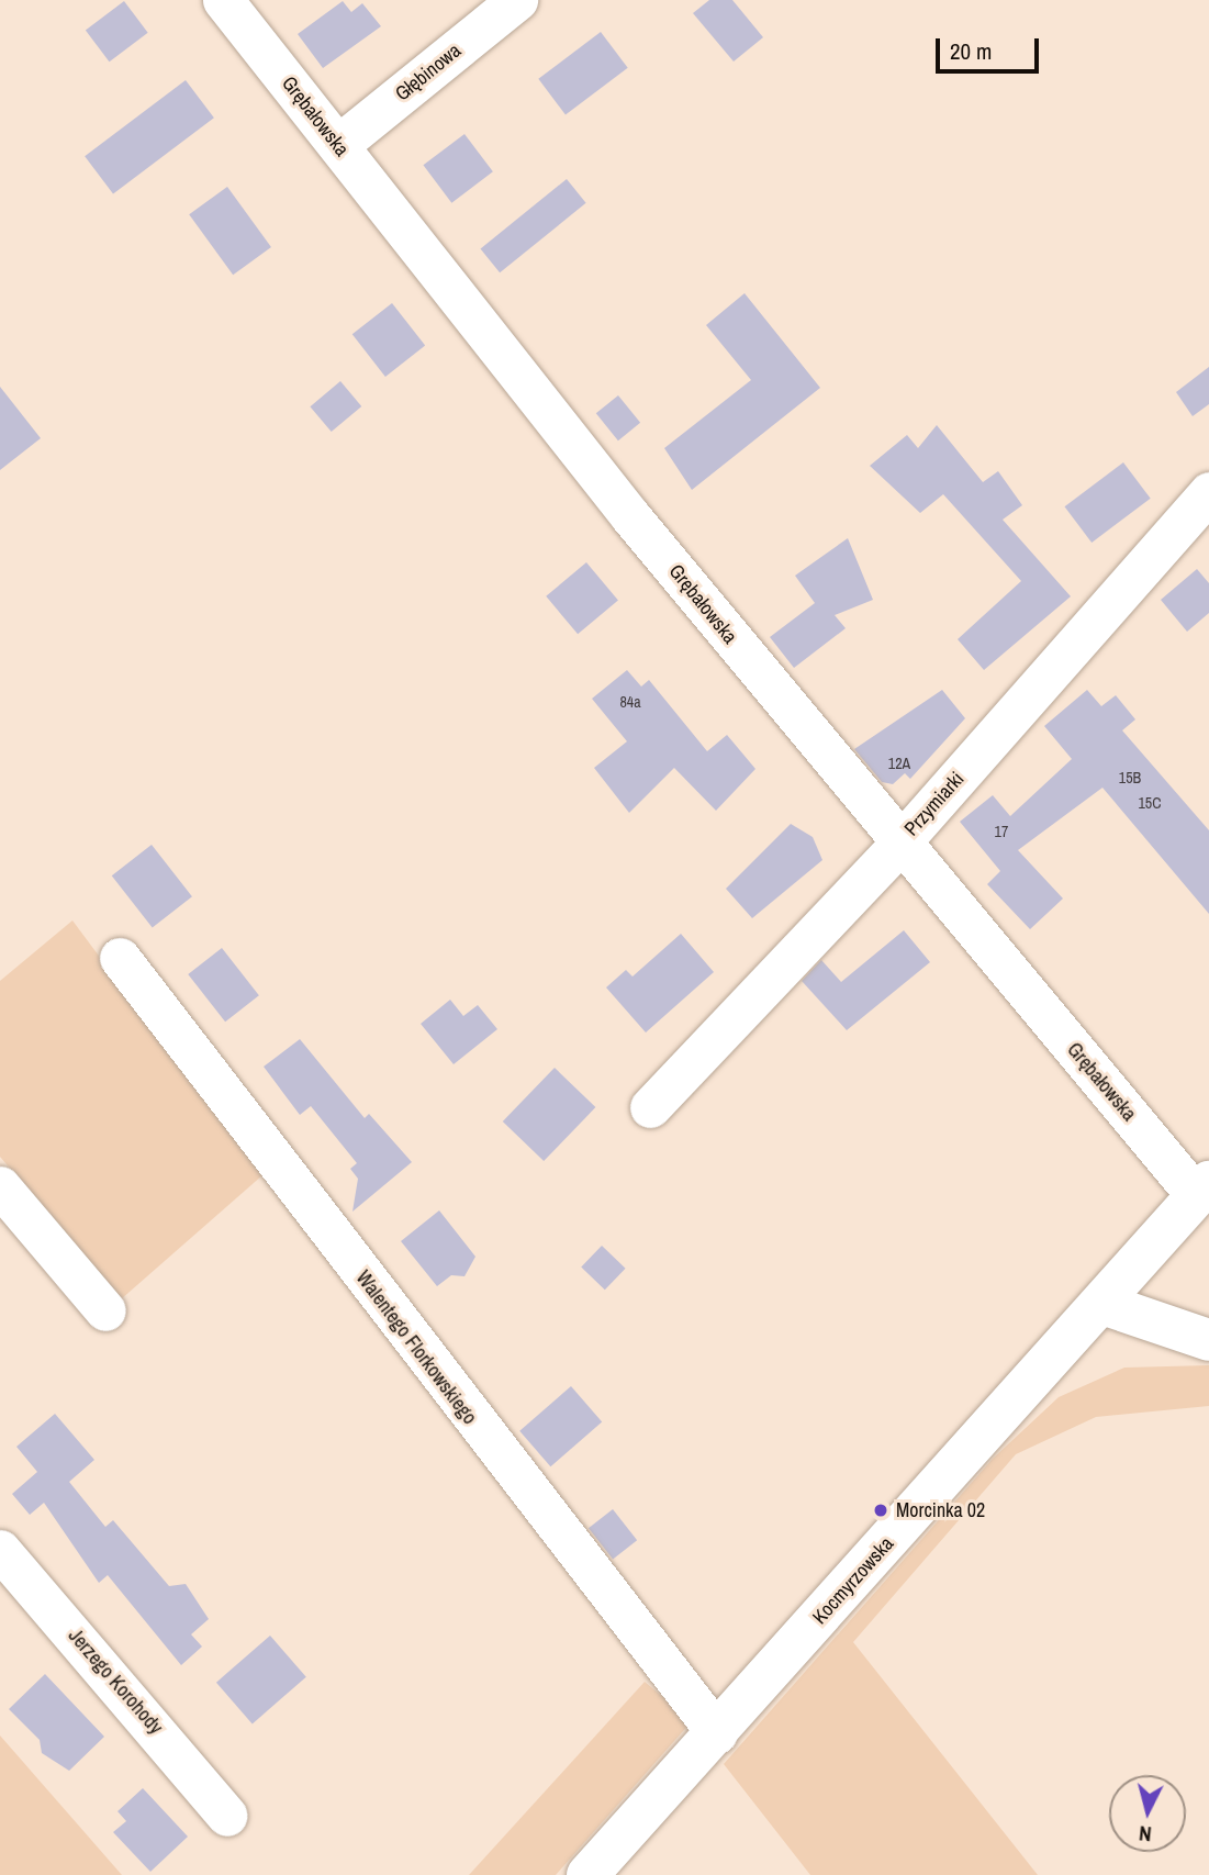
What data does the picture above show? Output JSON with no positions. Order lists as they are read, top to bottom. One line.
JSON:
{"streets":{"main road":["Kocmyrzowska"],"street":["Głębinowa","Grębałowska","Przymiarki","Walentego Florkowskiego","Jerzego Korohody"]},"crossings":[["Głębinowa","Grębałowska"],["Grębałowska","Przymiarki"],["Grębałowska","Kocmyrzowska"],["Walentego Florkowskiego","Kocmyrzowska"]],"places":["Morcinka 02"],"house_numbers":["84a","12A","15B","15C","17"],"scale_bar":"20 m","north":"bottom"}
